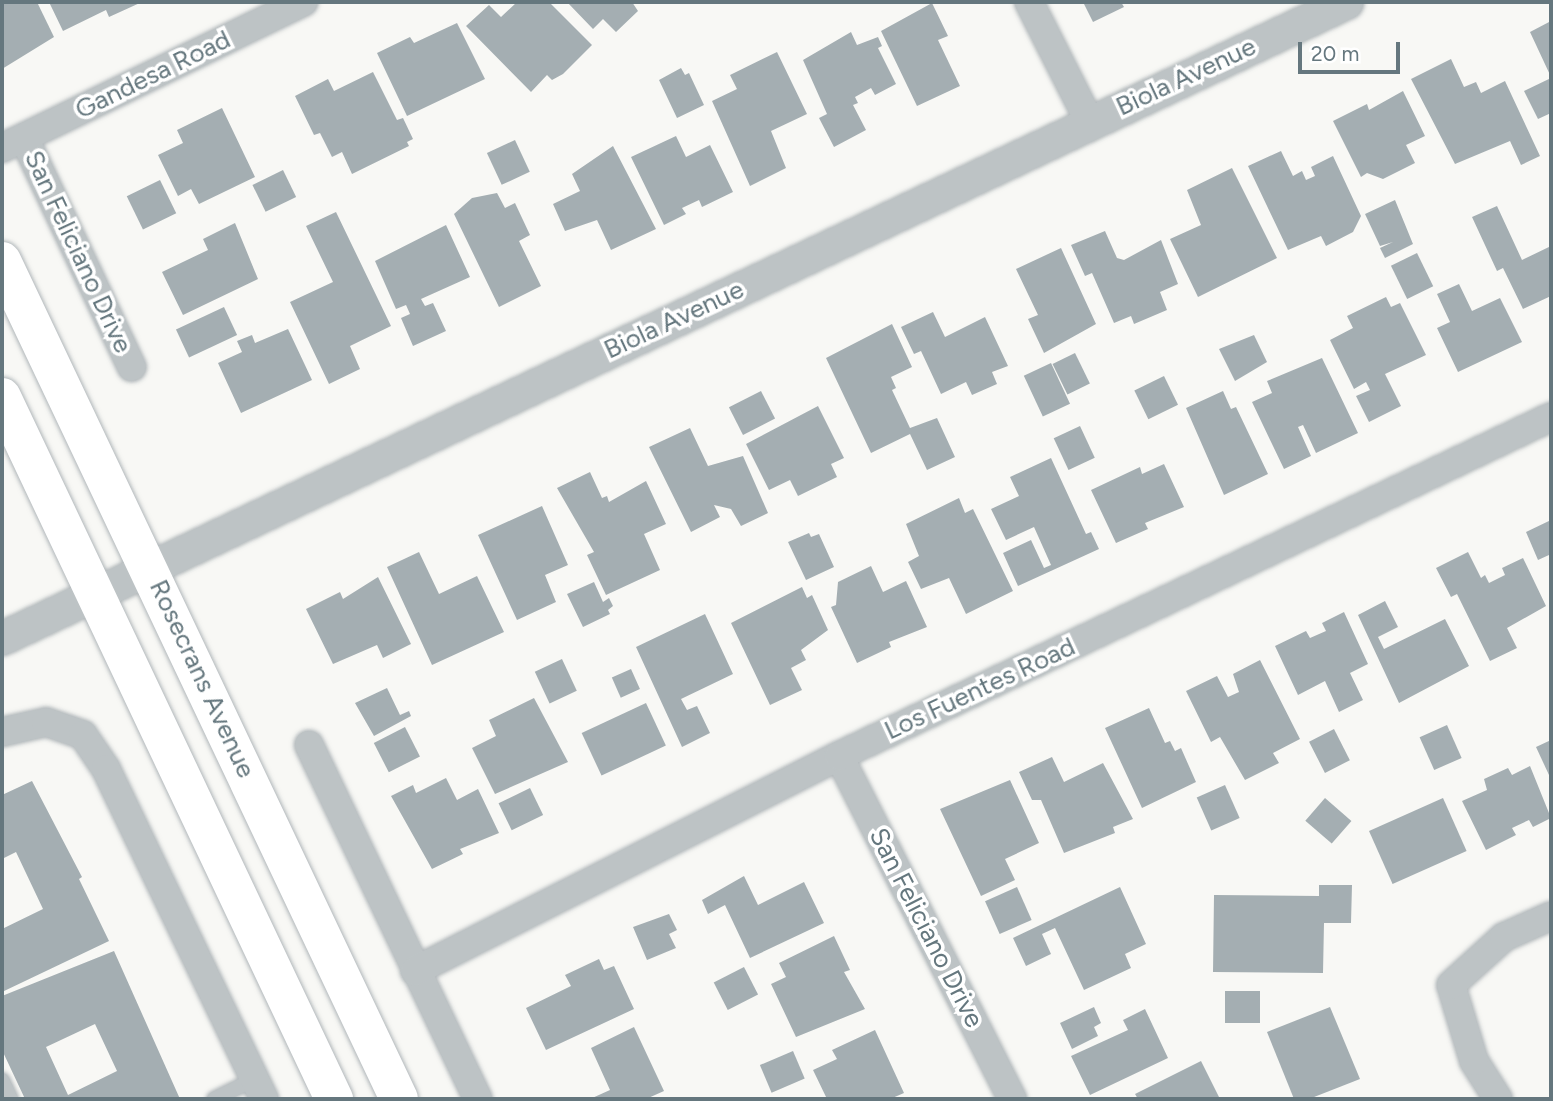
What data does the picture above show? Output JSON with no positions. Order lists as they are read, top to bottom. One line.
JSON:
{"streets":{"main road":["Rosecrans Avenue"],"street":["Gandesa Road","Biola Avenue","San Feliciano Drive","Los Fuentes Road"]},"crossings":[["Gandesa Road","San Feliciano Drive"],["Biola Avenue","Rosecrans Avenue"],["San Feliciano Drive","Los Fuentes Road"]],"scale_bar":"20 m"}
